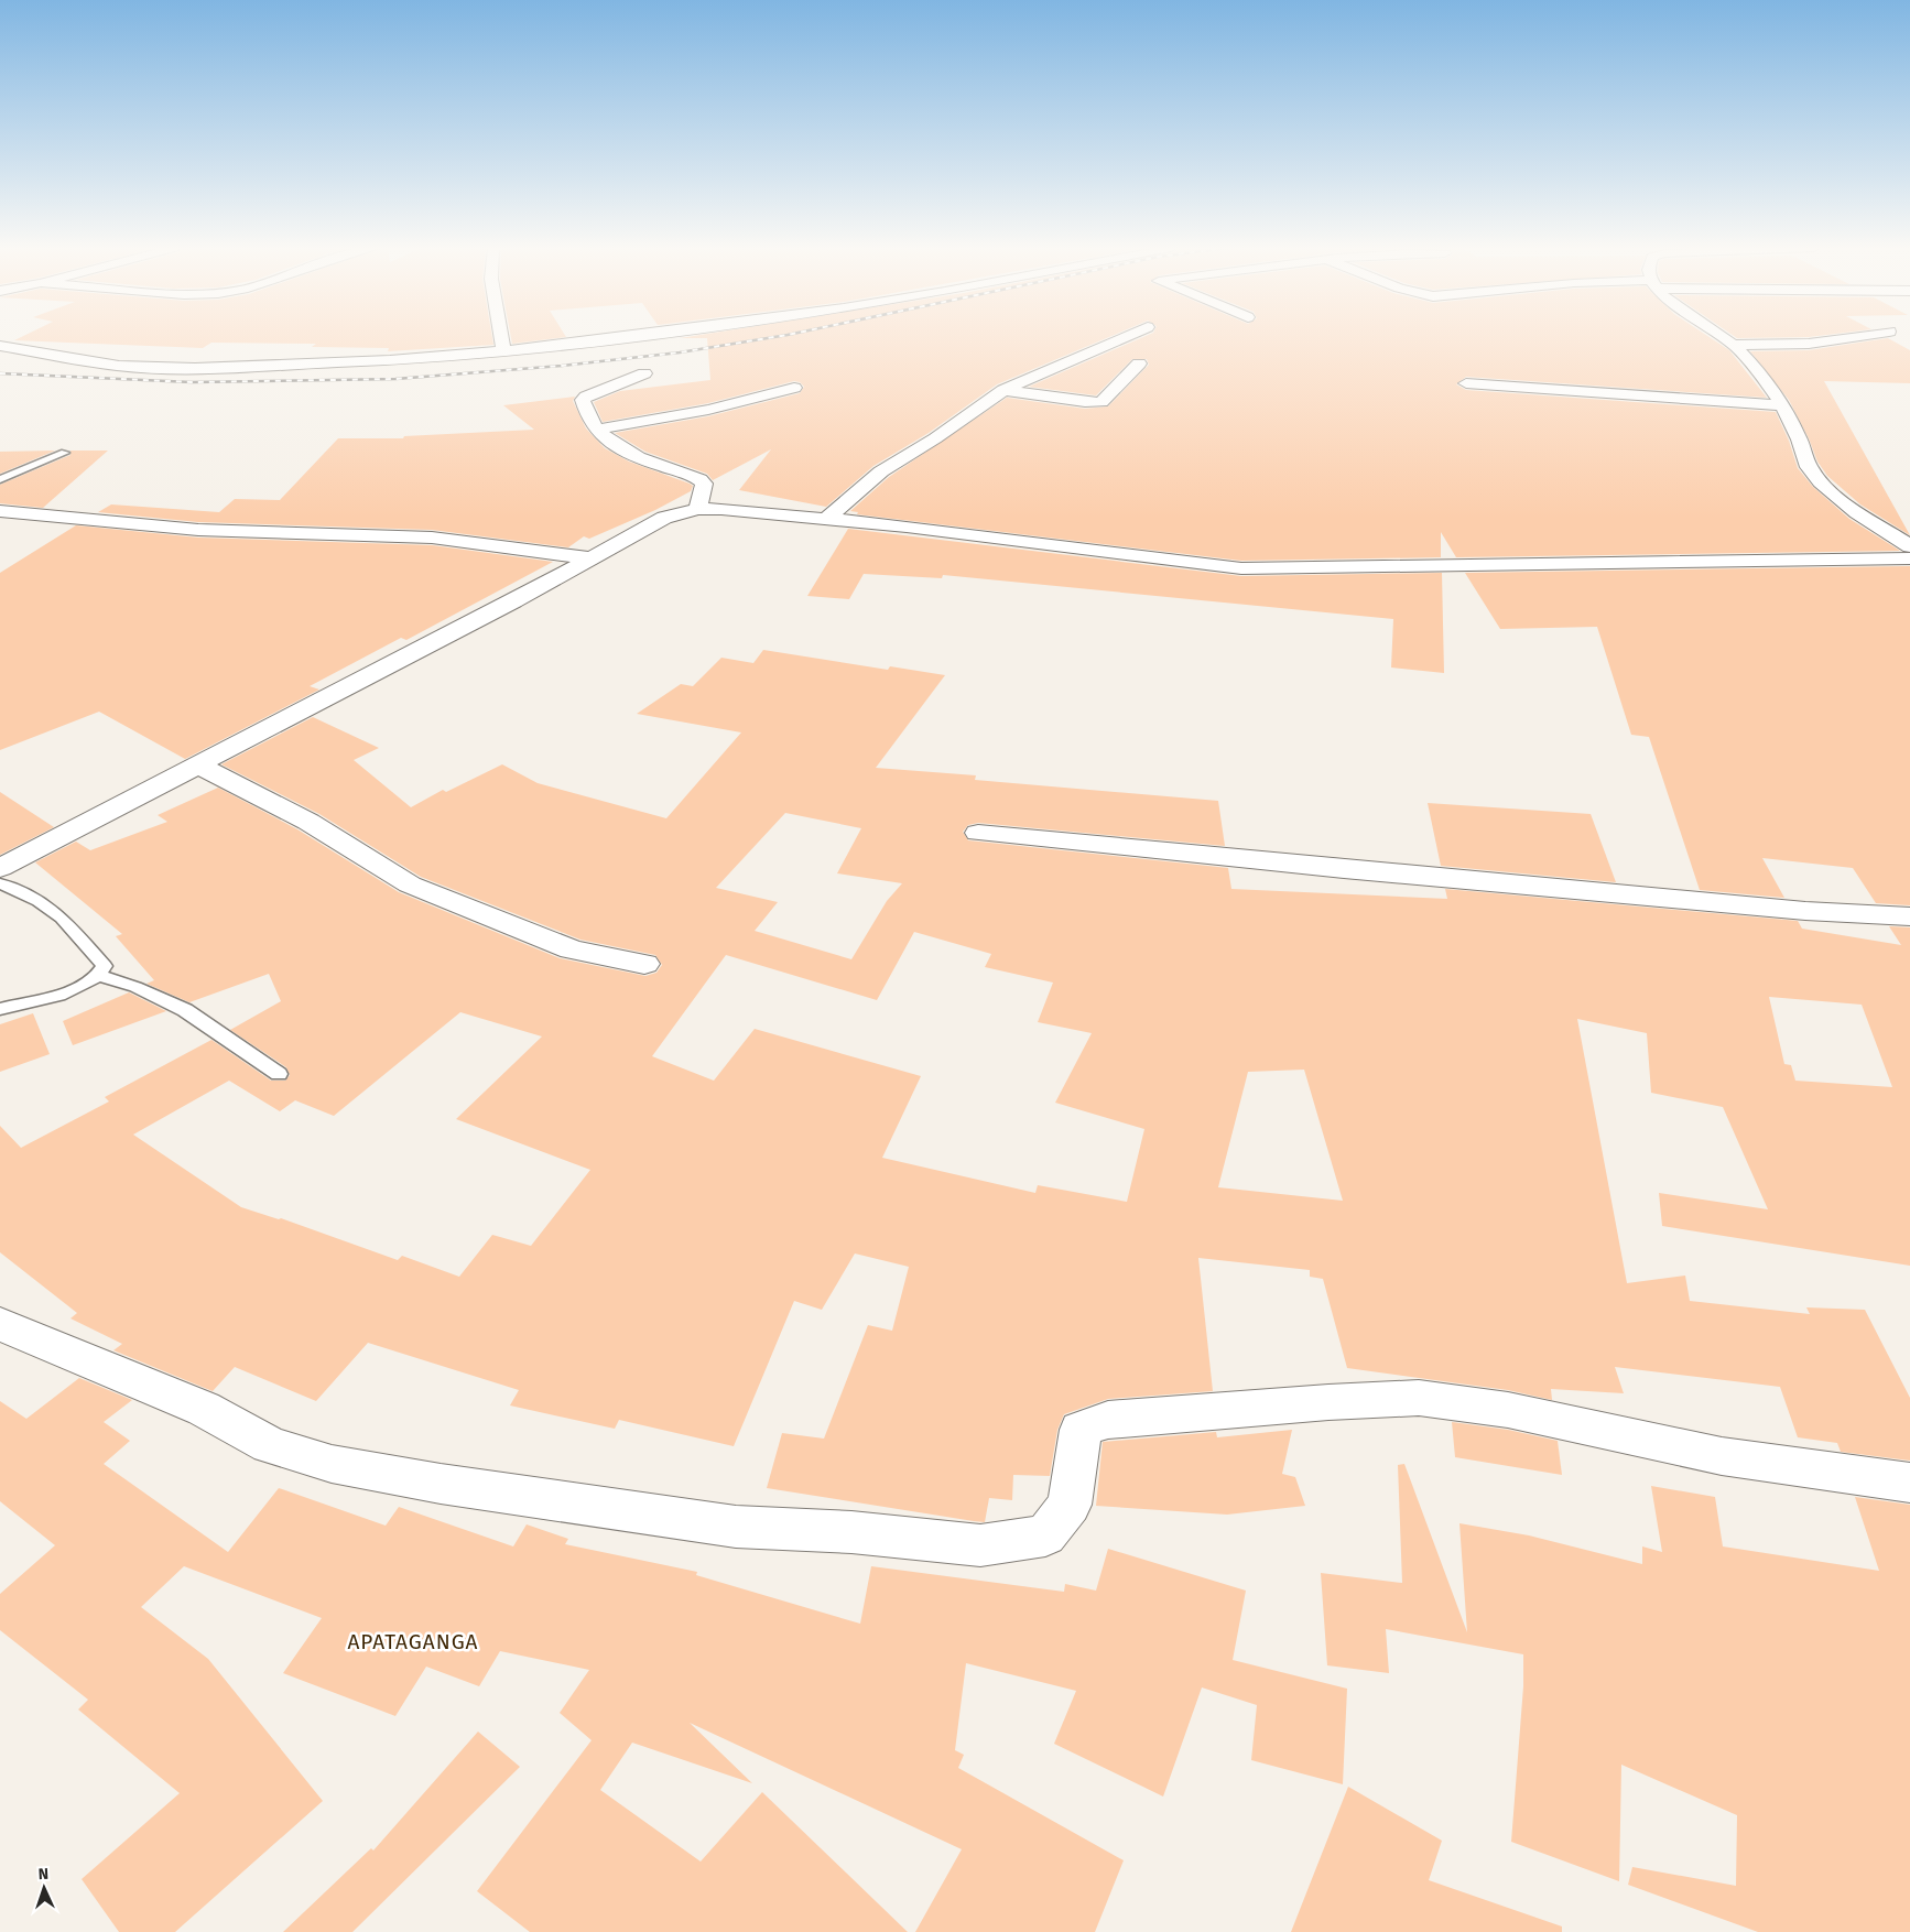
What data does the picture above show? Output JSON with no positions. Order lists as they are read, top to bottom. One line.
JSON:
{"districts":["APATAGANGA"],"north":"top"}
